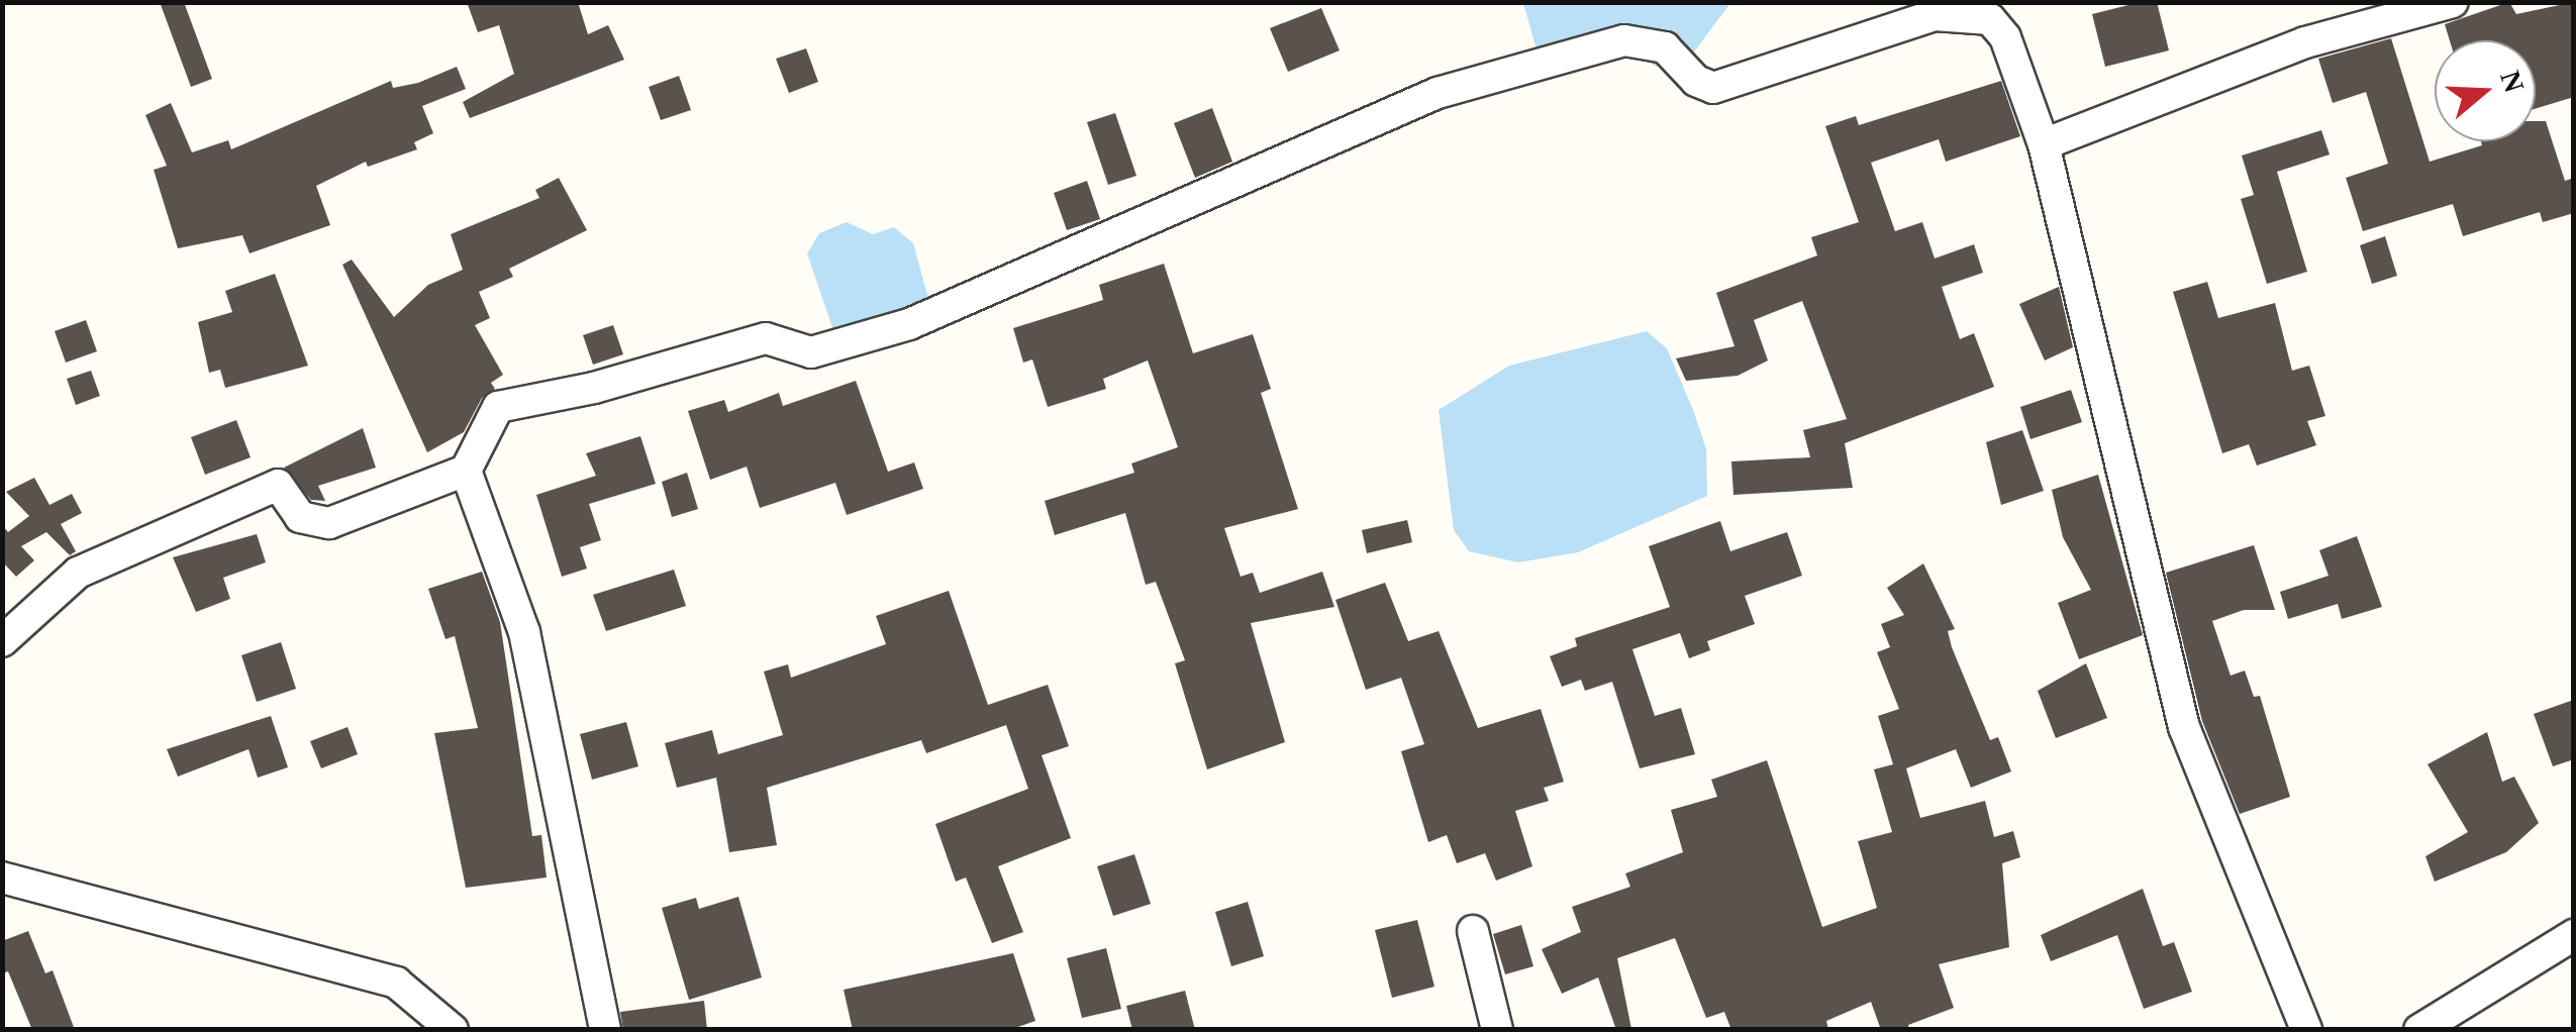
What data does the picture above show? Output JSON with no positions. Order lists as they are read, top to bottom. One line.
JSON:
{"north":"right"}
